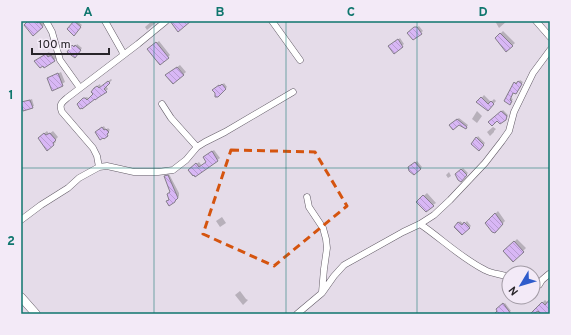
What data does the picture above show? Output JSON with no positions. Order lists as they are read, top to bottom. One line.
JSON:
{"scale_bar":"100 m","north":"bottom left","grid":{"columns":["A","B","C","D"],"rows":["1","2"]}}
